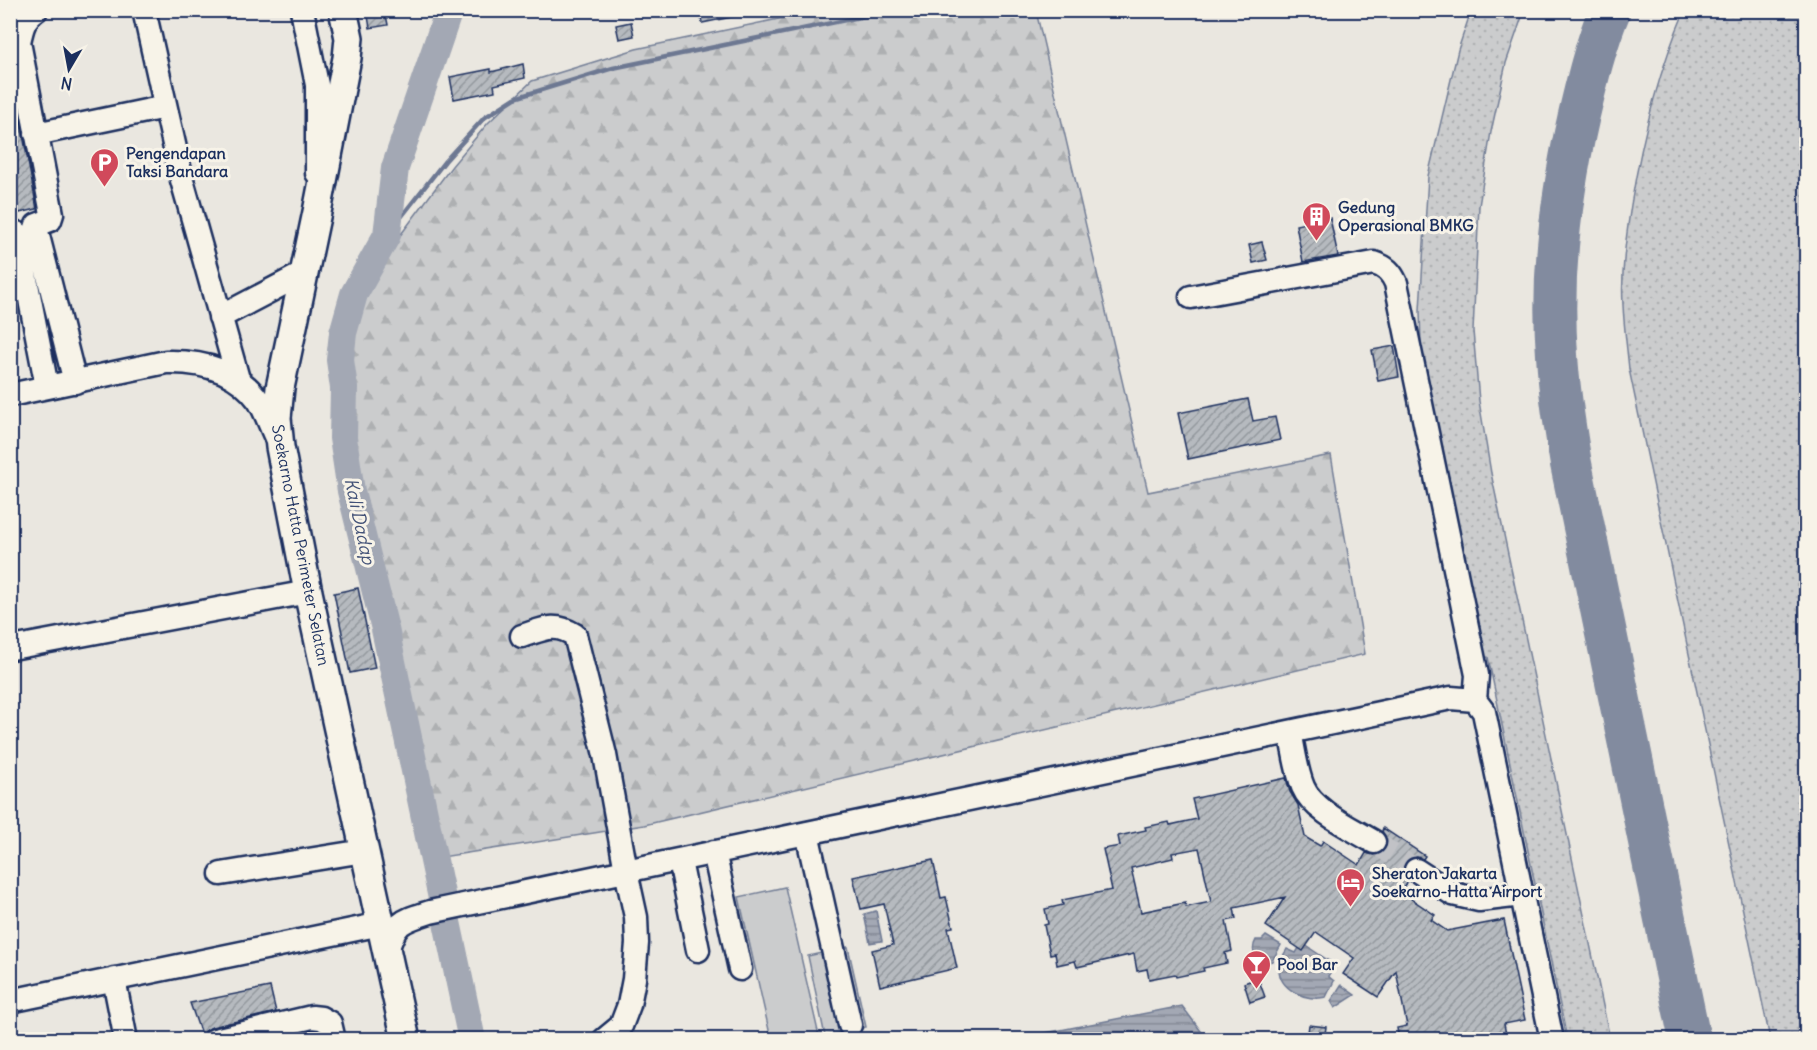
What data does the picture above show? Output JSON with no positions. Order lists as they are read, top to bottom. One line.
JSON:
{"streets":{"main road":["Soekarno Hatta Perimeter Selatan"]},"water":["Kali Dadap"],"places":{"parking":["Pengendapan Taksi Bandara"],"building":["Gedung Operasional BMKG"],"hotel":["Sheraton Jakarta Soekarno-Hatta Airport"],"bar":["Pool Bar"]},"north":"bottom"}
